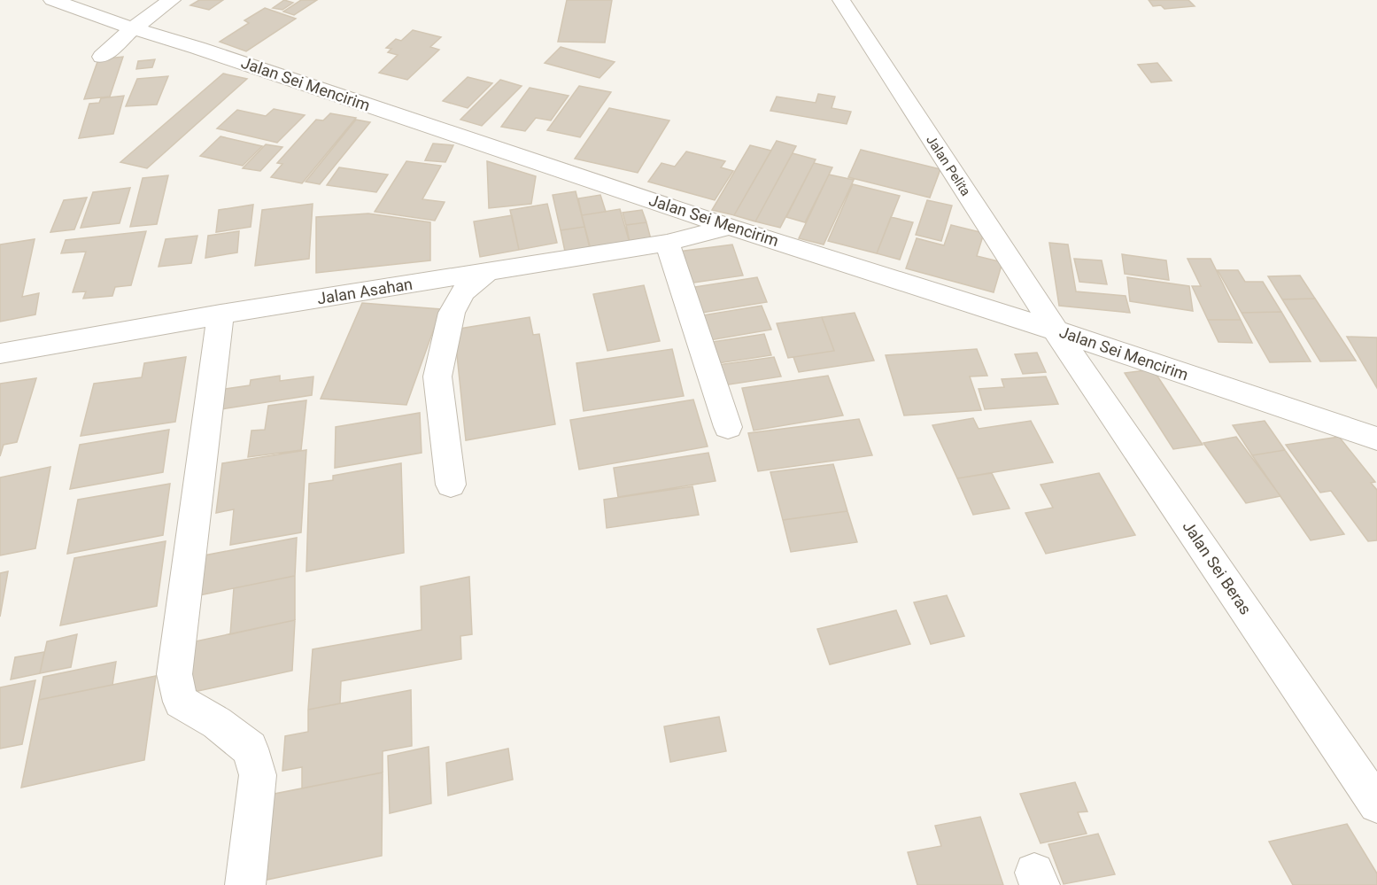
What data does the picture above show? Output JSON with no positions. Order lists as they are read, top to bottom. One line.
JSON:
{"streets":{"street":["Jalan Sei Mencirim","Jalan Pelita","Jalan Asahan","Jalan Sei Beras"]},"crossings":[["Jalan Sei Mencirim","Jalan Pelita"],["Jalan Sei Mencirim","Jalan Asahan"],["Jalan Sei Mencirim","Jalan Sei Beras"],["Jalan Pelita","Jalan Sei Beras"]]}
